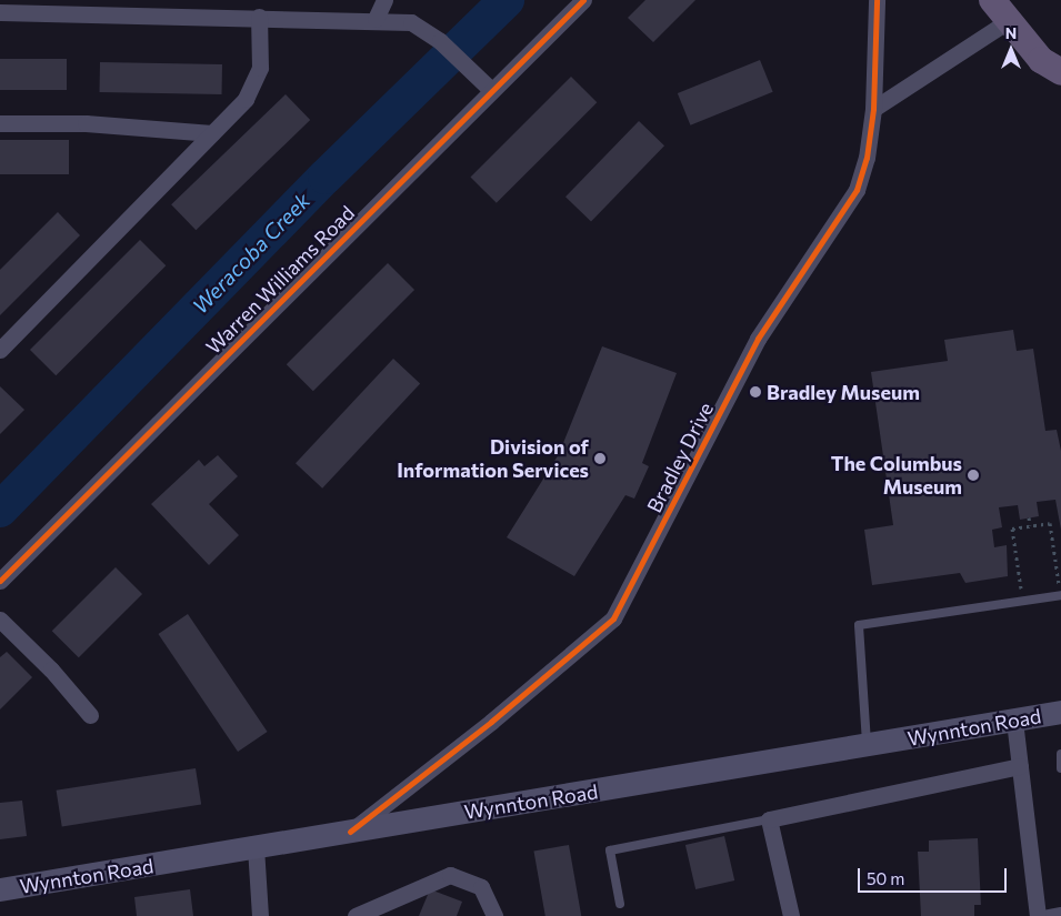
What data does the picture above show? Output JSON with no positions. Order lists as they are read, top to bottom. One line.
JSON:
{"streets":{"main road":["Wynnton Road"],"street":["Warren Williams Road","Bradley Drive"]},"crossings":[["Bradley Drive","Wynnton Road"]],"water":["Weracoba Creek"],"places":["Bradley Museum","Division of Information Services","The Columbus Museum"],"scale_bar":"50 m","north":"top"}
